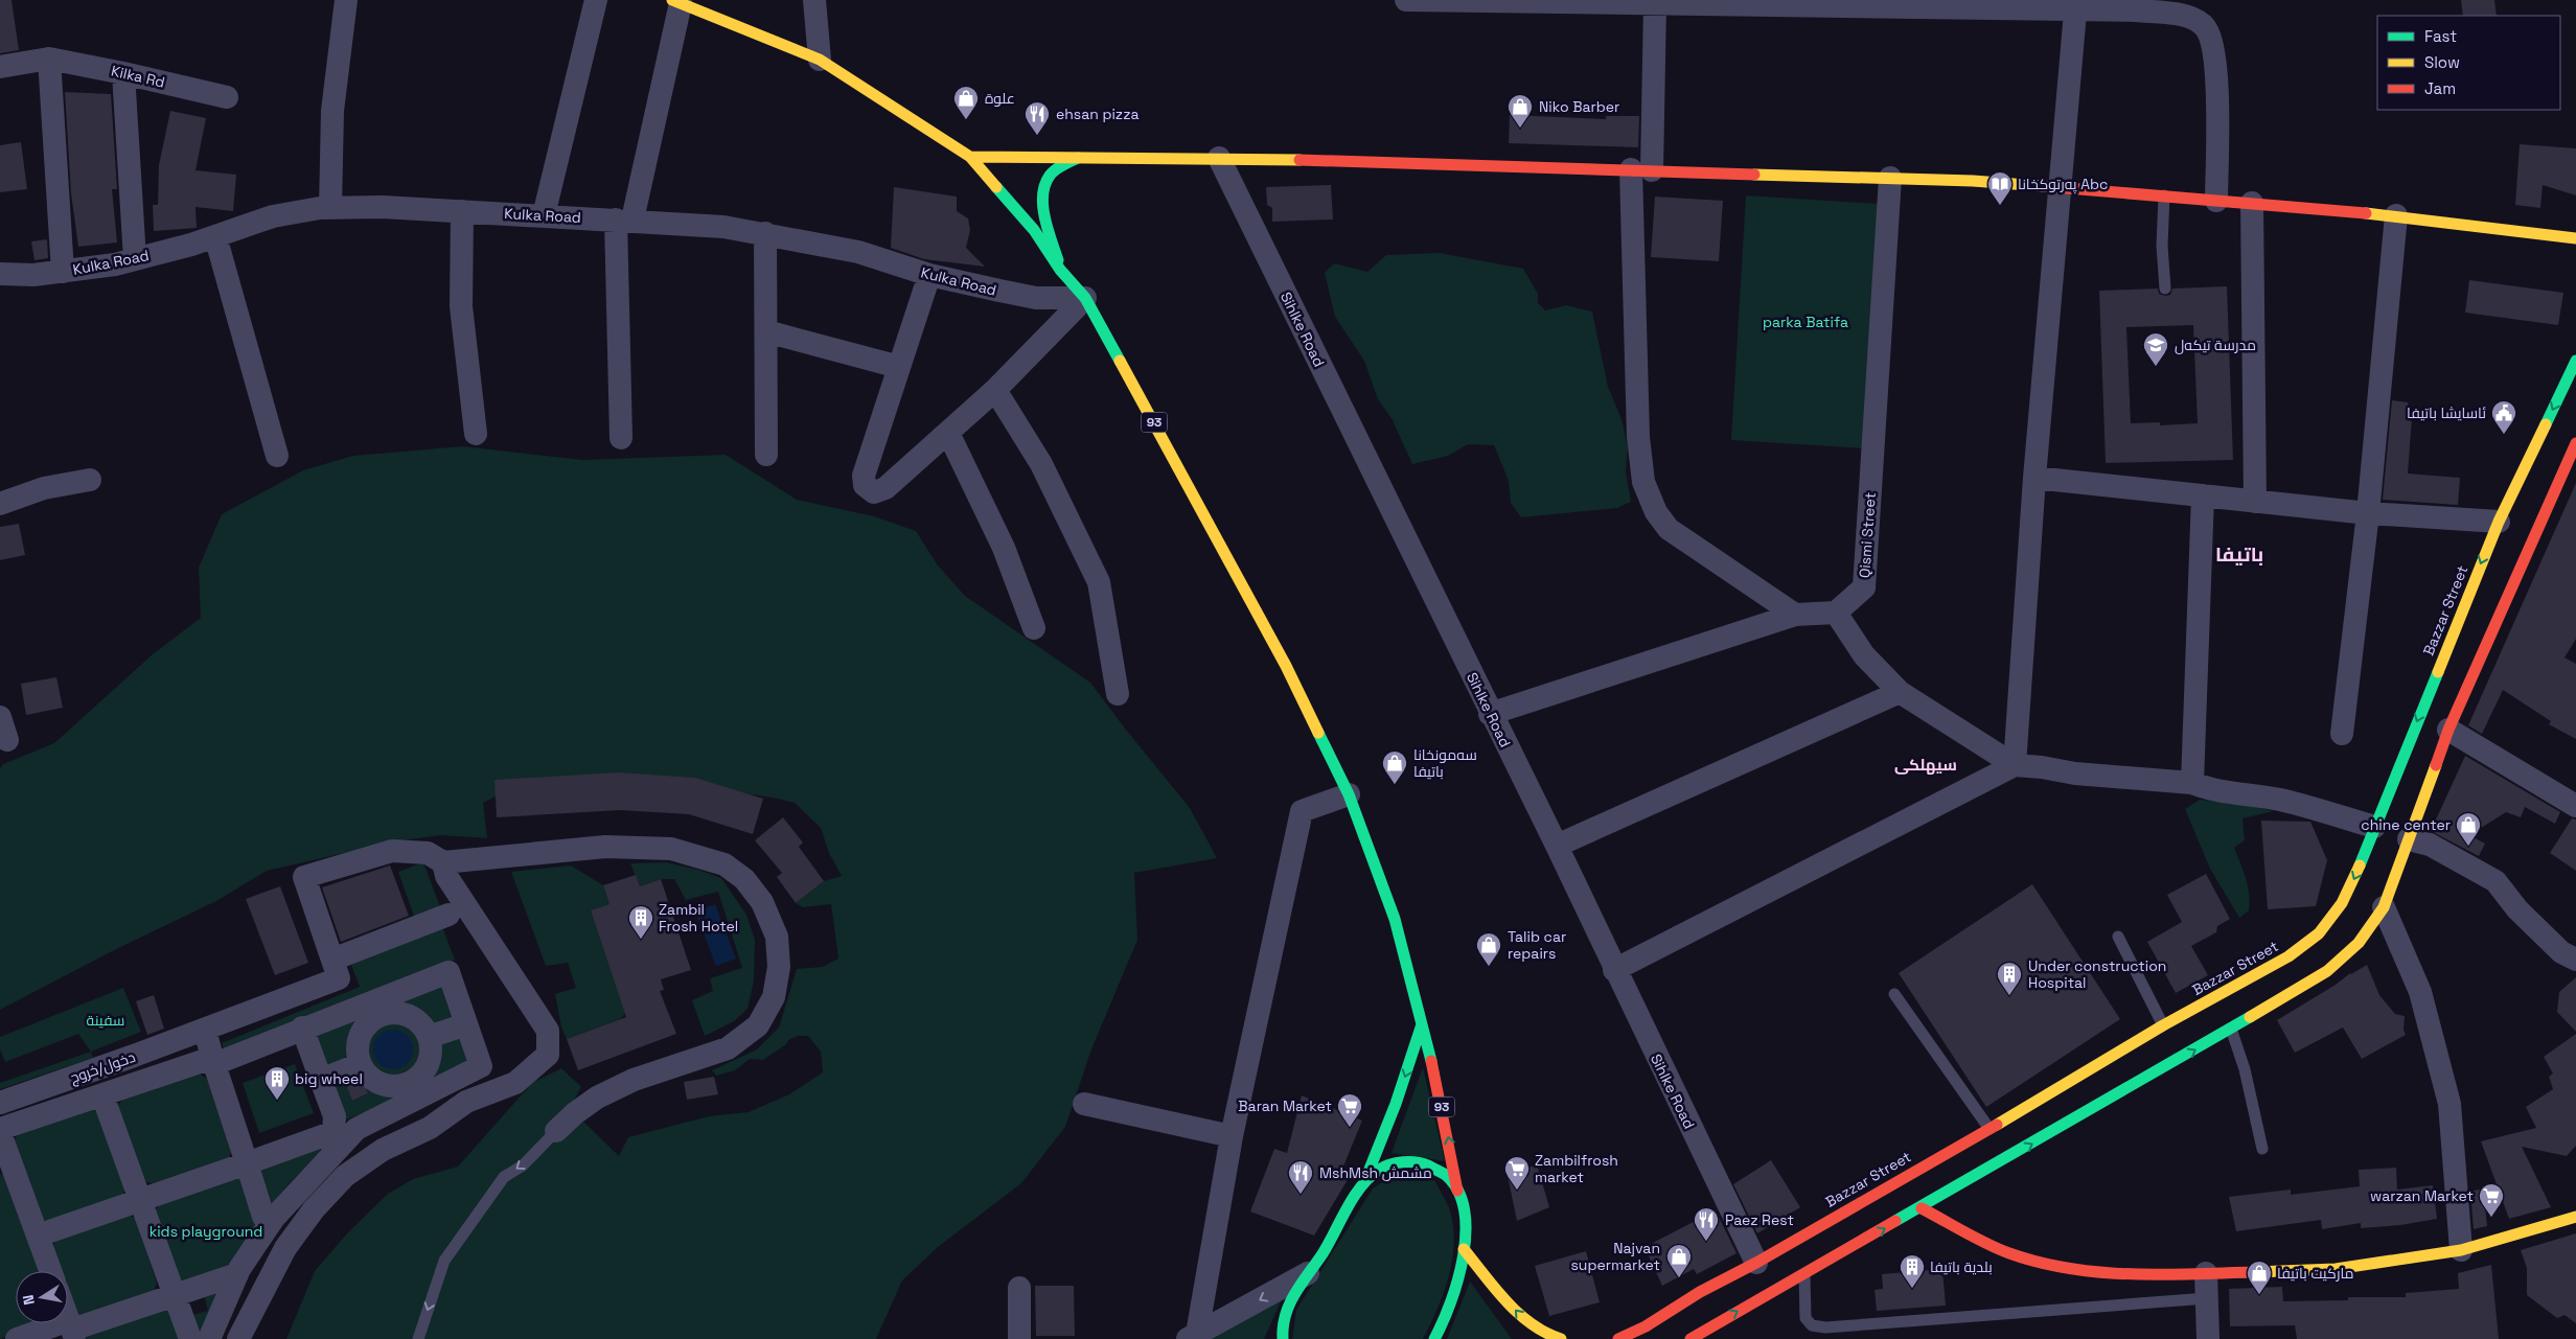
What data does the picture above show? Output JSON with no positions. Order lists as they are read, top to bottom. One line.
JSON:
{"streets":{"main road":["93","Bazzar Street"],"street":["Kilka Rd","Kulka Road","Sihlke Road","Qismi Street","دخول/خروج"]},"crossings":[["Kulka Road","93"],["Sihlke Road","Bazzar Street"]],"districts":["باتیفا","سيهلكى"],"parks":["parka Batifa","سفينة","kids playground"],"places":{"shop":["علوة","Niko Barber","سه‌مونخانا باتيفا","chine center","Talib car repairs","Najvan supermarket","ماركيت باتيفا"],"restaurant":["ehsan pizza","MshMsh مشمش","Paez Rest"],"library":["په‌رتوكخانا Abc"],"school or university":["مدرسة تيكه‌ل"],"public building":["ئاسایشا باتیفا"],"building":["Zambil Frosh Hotel","Under construction Hospital","big wheel","بلدية باتيفا"],"supermarket":["Baran Market","Zambilfrosh market","warzan Market"]},"legend":["Fast","Slow","Jam"],"north":"left"}
